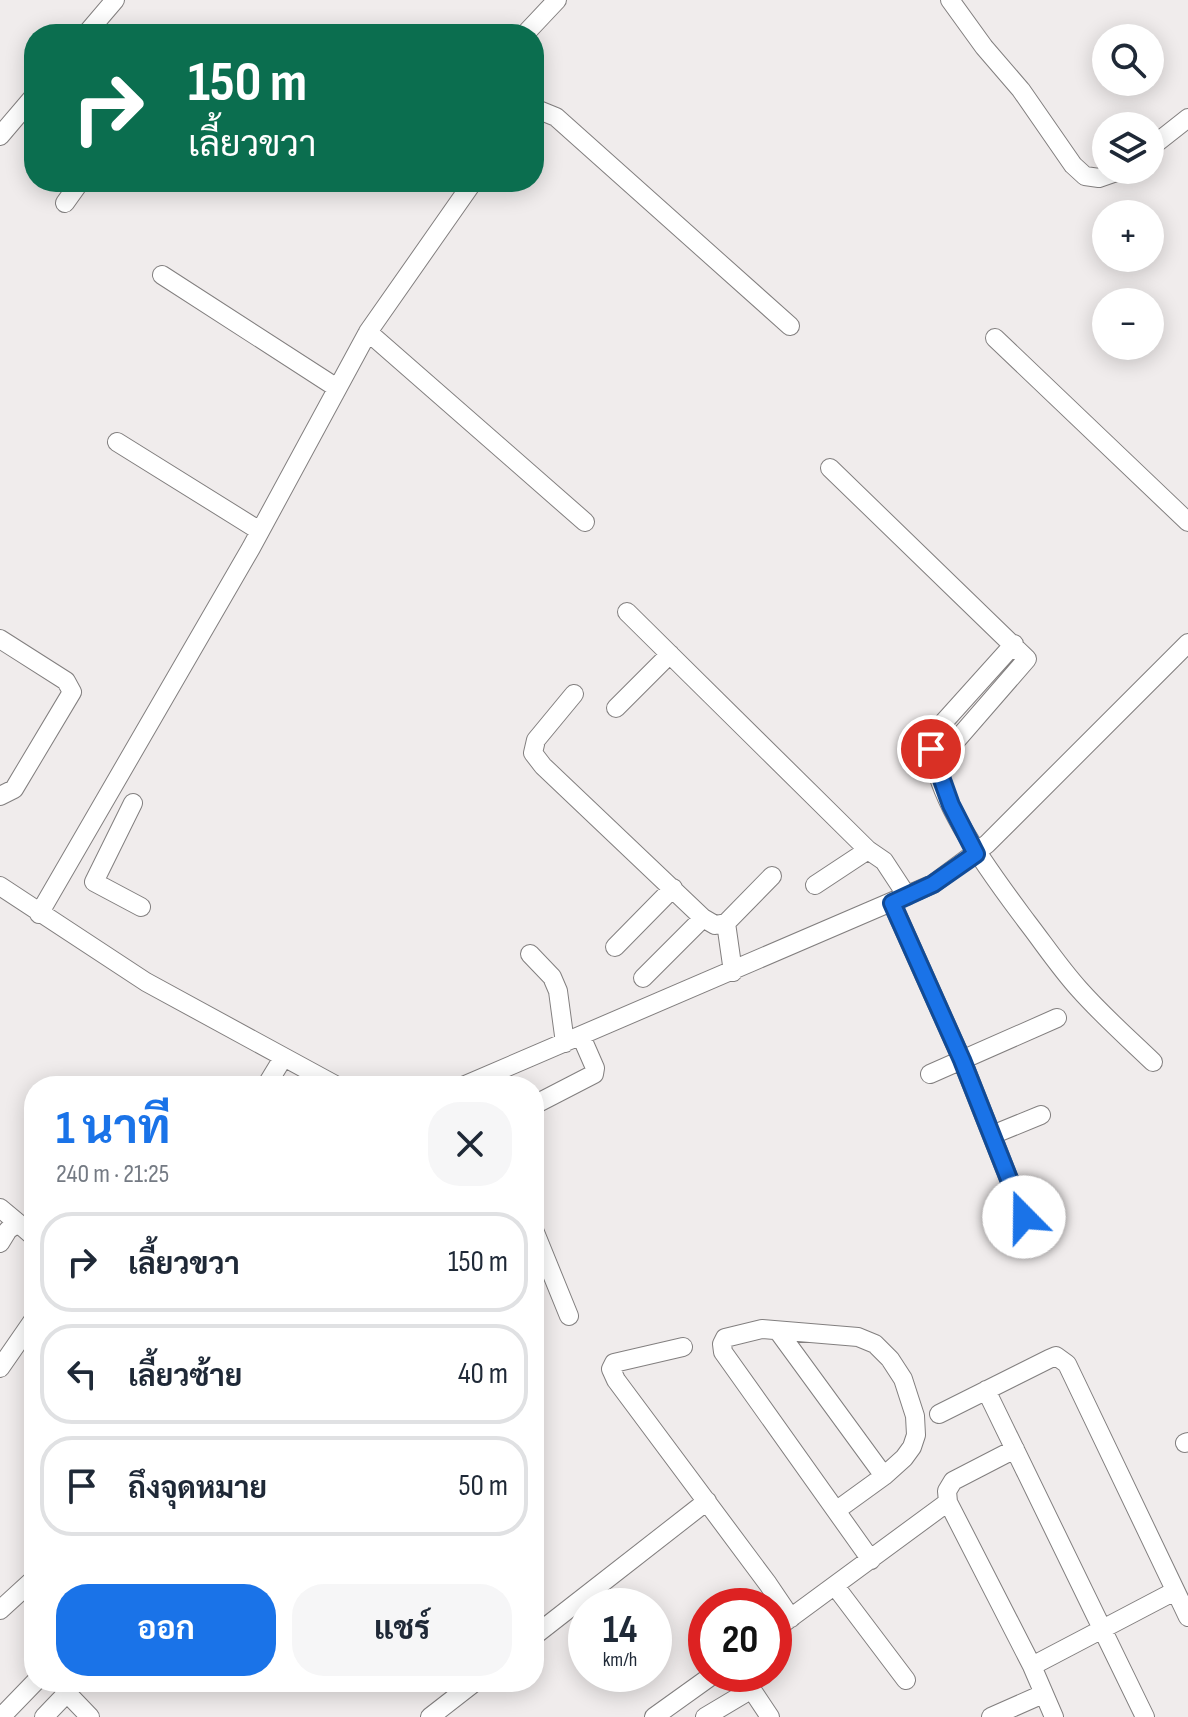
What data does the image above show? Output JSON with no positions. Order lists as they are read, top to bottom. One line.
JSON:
{"page":{"map_buttons":["+","−"],"turn":["150 m","เลี้ยวขวา"],"heading":["1 นาที","240 m · 21:25"],"list":[{"name":"เลี้ยวขวา","value":"150 m"},{"name":"เลี้ยวซ้าย","value":"40 m"},{"name":"ถึงจุดหมาย","value":"50 m"}],"buttons":["ออก","แชร์"],"speed":"14 km/h","limit":"20"}}
